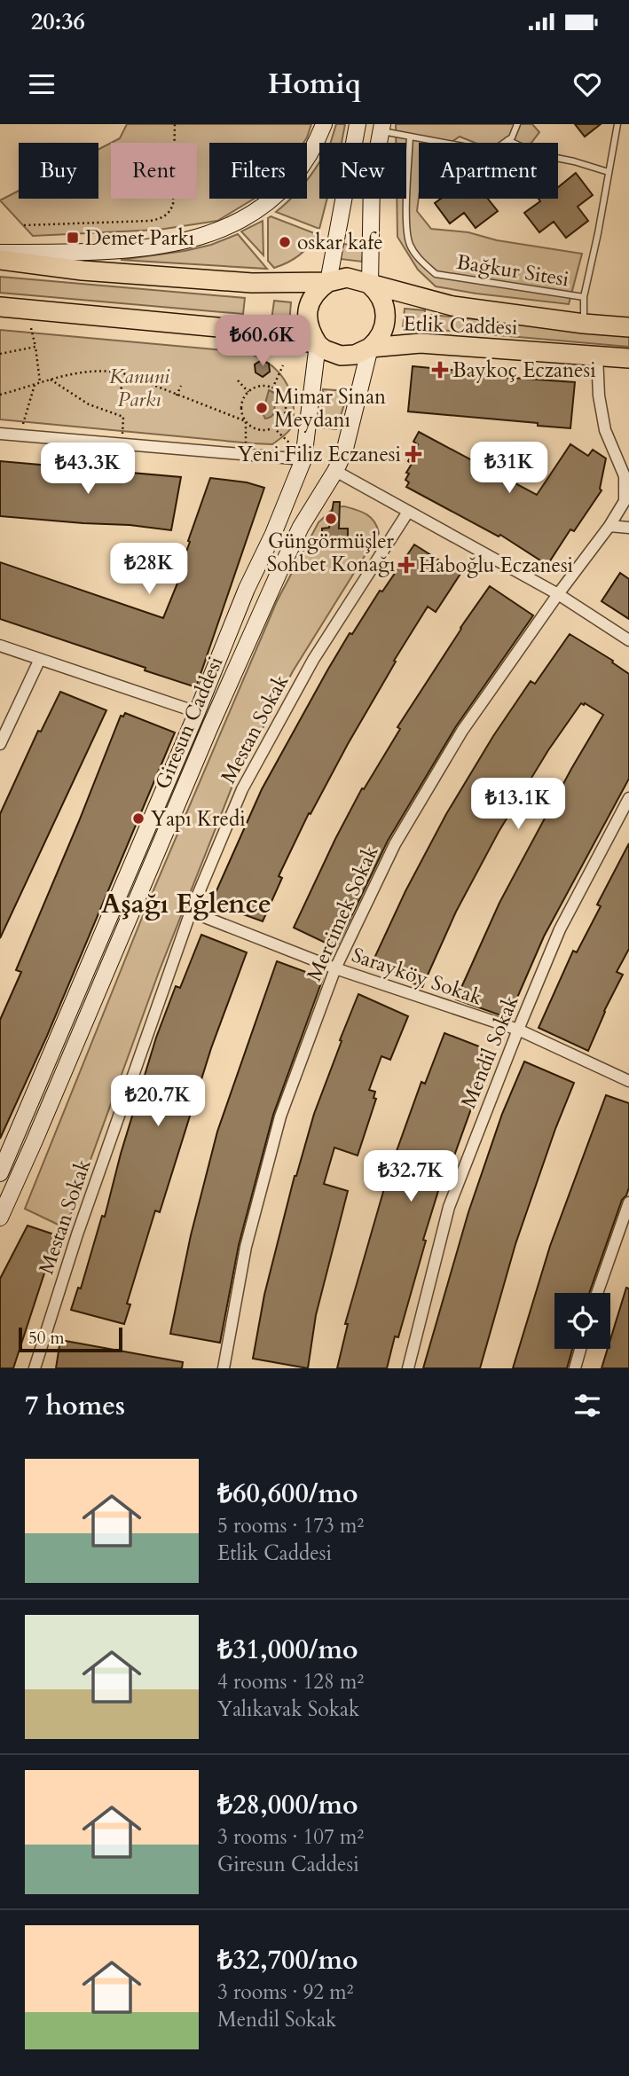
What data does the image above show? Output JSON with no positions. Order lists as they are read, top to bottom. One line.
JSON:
{"streets":{"main road":["Etlik Caddesi","Giresun Caddesi"],"street":["Mestan Sokak","Mercimek Sokak","Sarayköy Sokak","Mendil Sokak"],"lane":["Bağkur Sitesi"]},"crossings":[["Bağkur Sitesi","Etlik Caddesi"],["Etlik Caddesi","Giresun Caddesi"],["Etlik Caddesi","Mercimek Sokak"],["Mestan Sokak","Sarayköy Sokak"],["Mercimek Sokak","Sarayköy Sokak"],["Sarayköy Sokak","Mendil Sokak"]],"districts":["Aşağı Eğlence"],"parks":["Kanuni Parkı"],"places":{"transit":["Demet Parkı"],"other":["oskar kafe","Mimar Sinan Meydanı","Güngörmüşler Sohbet Konağı","Yapı Kredi"],"health":["Baykoç Eczanesi","Yeni Filiz Eczanesi","Haboğlu Eczanesi"]},"scale_bar":"50 m","page":{"status":"20:36","header":"Homiq","chip":["Buy","Rent","Filters","New","Apartment"],"price":["₺60.6K","₺31K","₺43.3K","₺28K","₺13.1K","₺20.7K","₺32.7K"],"scale":"50 m","heading":"7 homes","list":[{"name":"₺60,600/mo","note":"5 rooms · 173 m² · Etlik Caddesi"},{"name":"₺31,000/mo","note":"4 rooms · 128 m² · Yalıkavak Sokak"},{"name":"₺28,000/mo","note":"3 rooms · 107 m² · Giresun Caddesi"},{"name":"₺32,700/mo","note":"3 rooms · 92 m² · Mendil Sokak"}]}}
